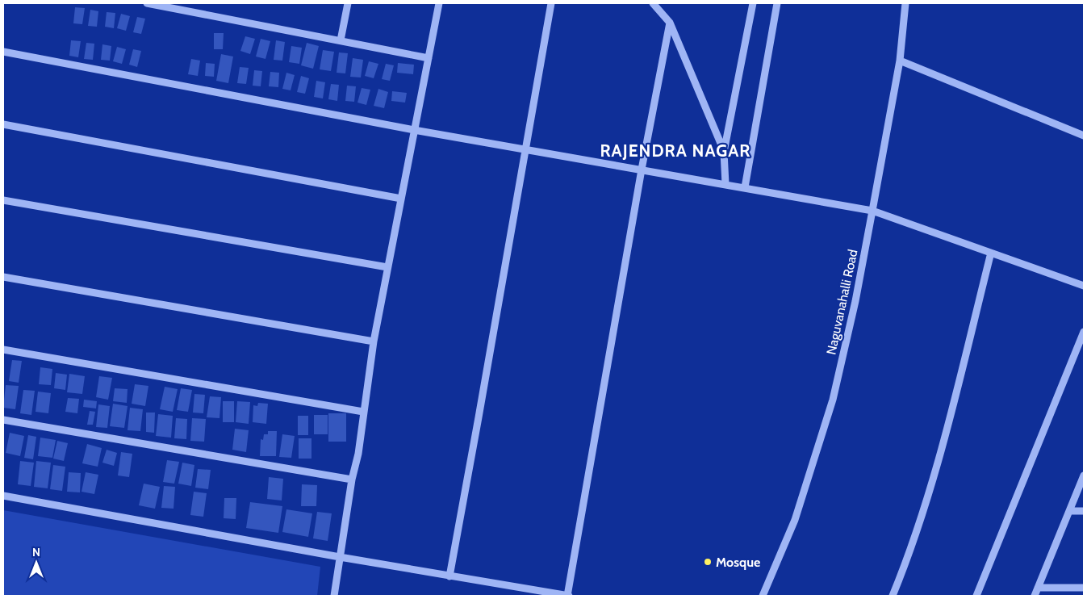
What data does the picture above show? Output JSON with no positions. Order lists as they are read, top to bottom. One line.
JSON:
{"streets":{"street":["Naguvanahalli Road"]},"districts":["RAJENDRA NAGAR"],"places":["Mosque"],"north":"top"}
